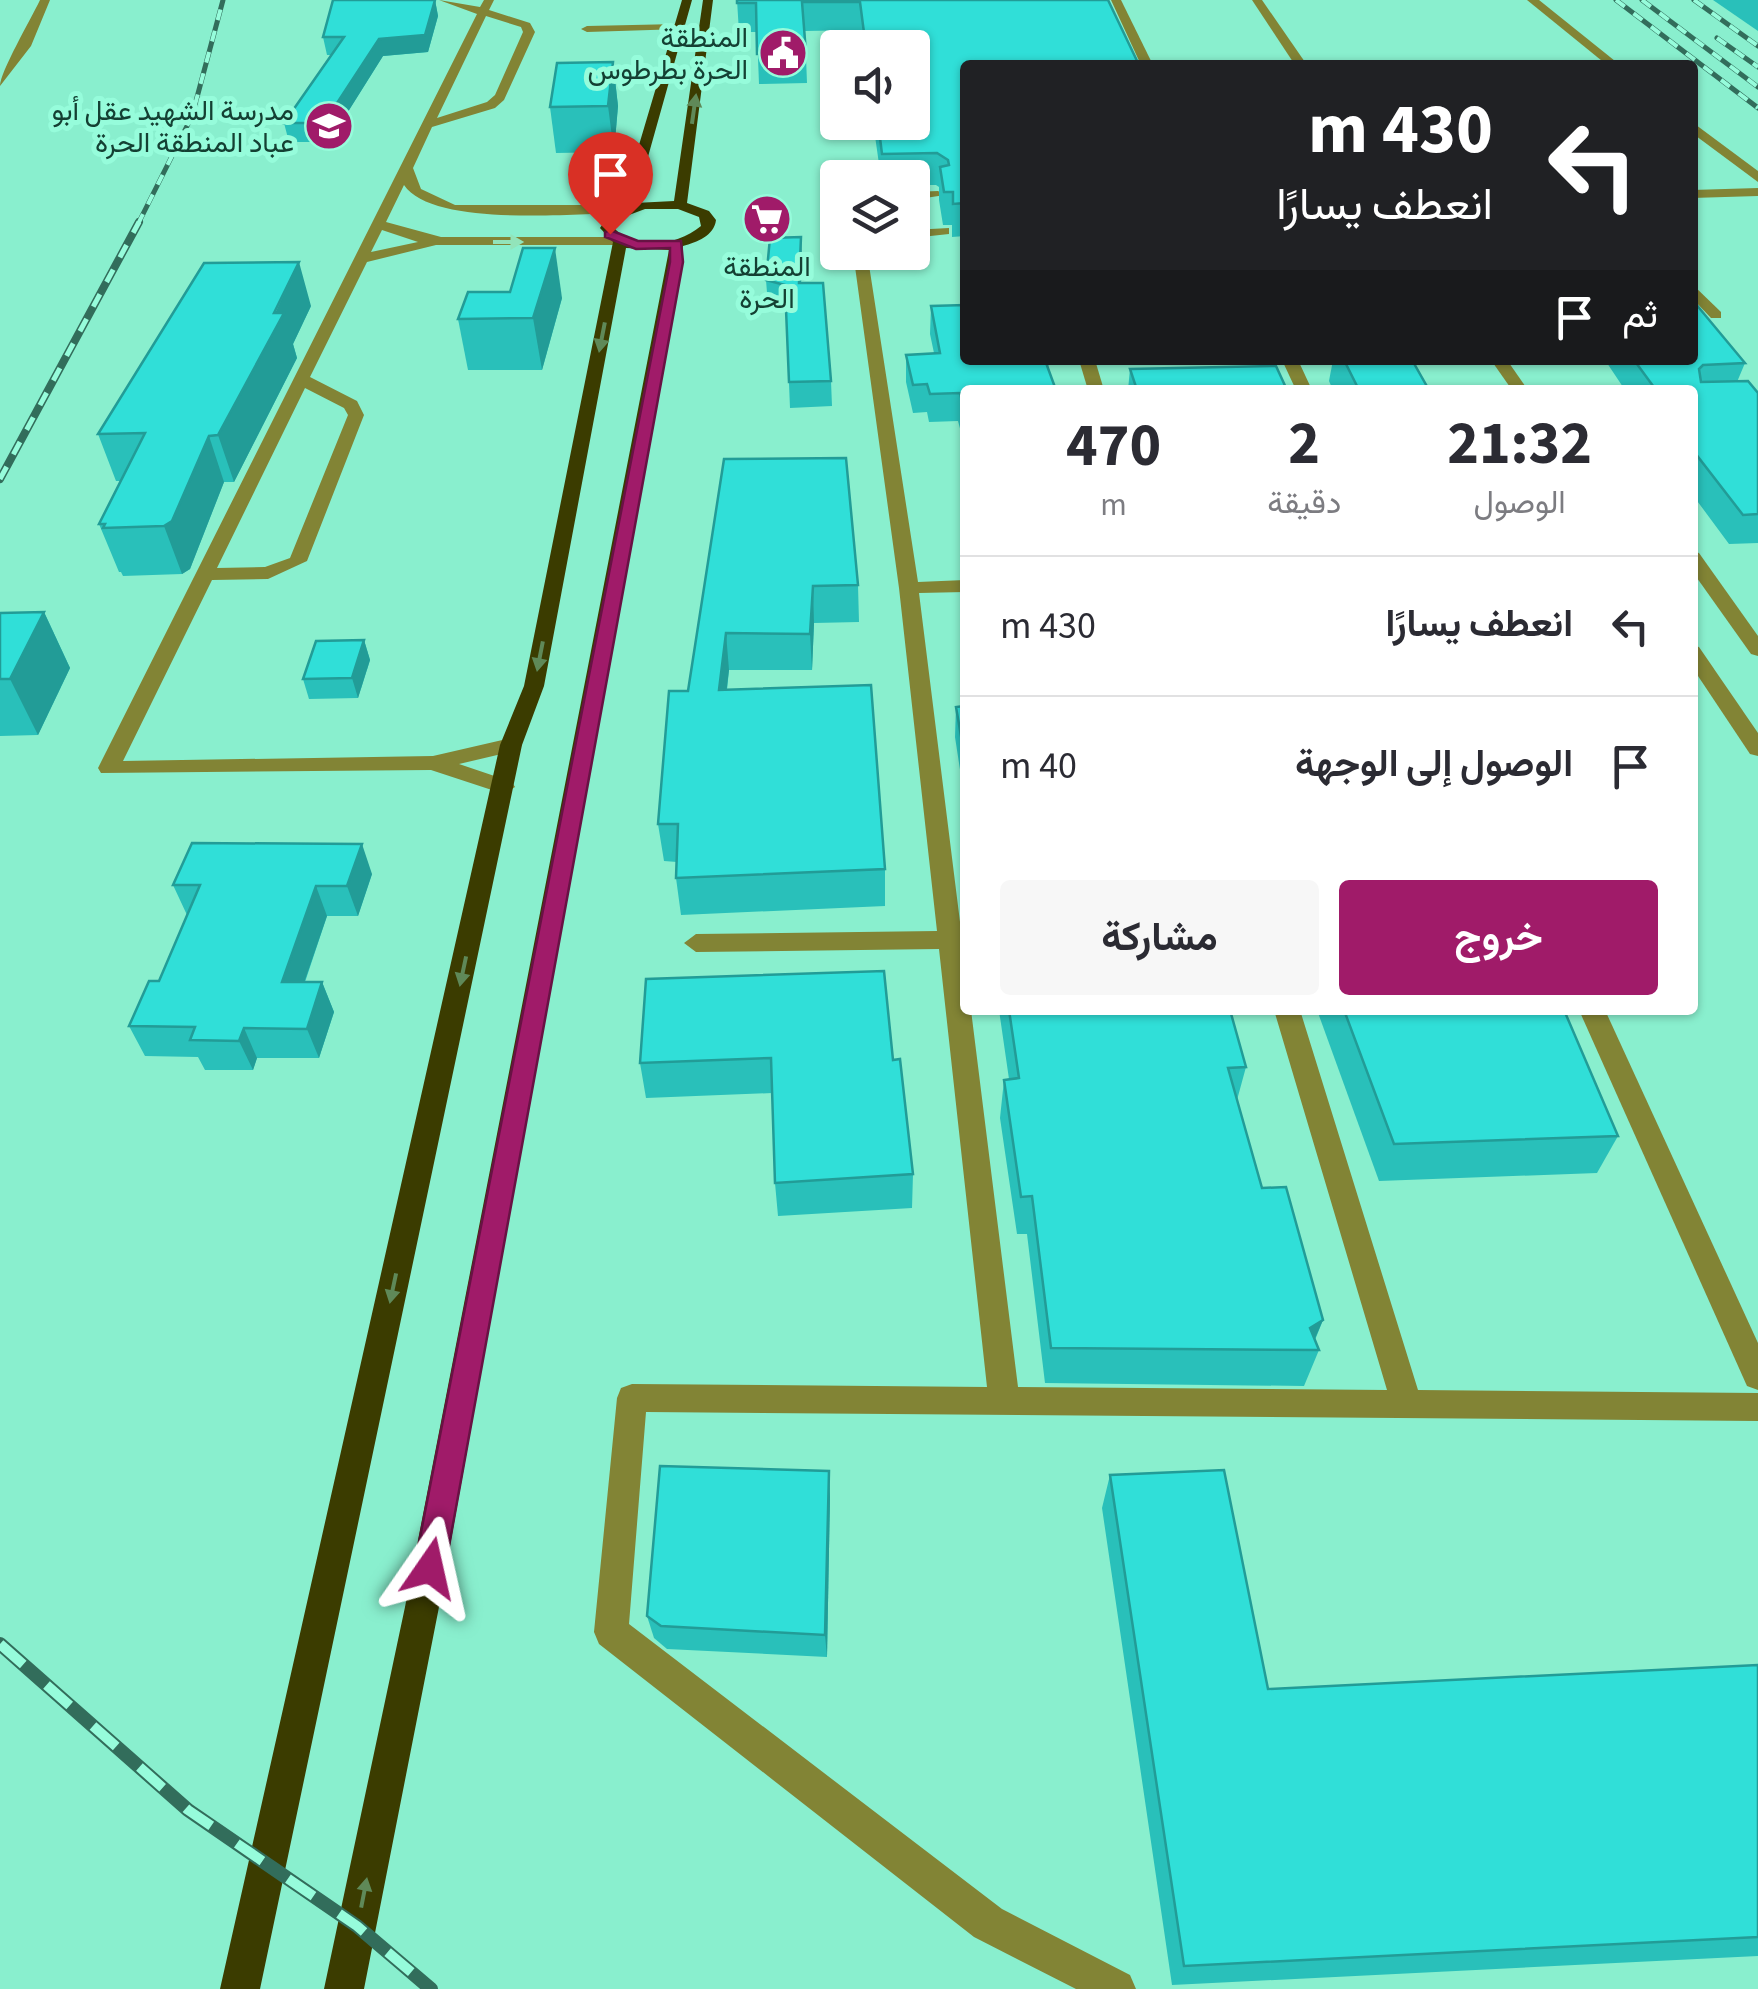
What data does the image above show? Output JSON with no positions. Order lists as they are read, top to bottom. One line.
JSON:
{"places":{"public building":["المنطقة الحرة بطرطوس"],"school or university":["مدرسة الشهيد عقل أبو عباد المنطقة الحرة"],"supermarket":["المنطقة الحرة"]},"page":{"turn":["430 m","انعطف يسارًا"],"then":"ثم","eta":["21:32","الوصول","2","دقيقة","470","m"],"list":[{"name":"انعطف يسارًا","value":"430 m"},{"name":"الوصول إلى الوجهة","value":"40 m"}],"buttons":["خروج","مشاركة"]}}
